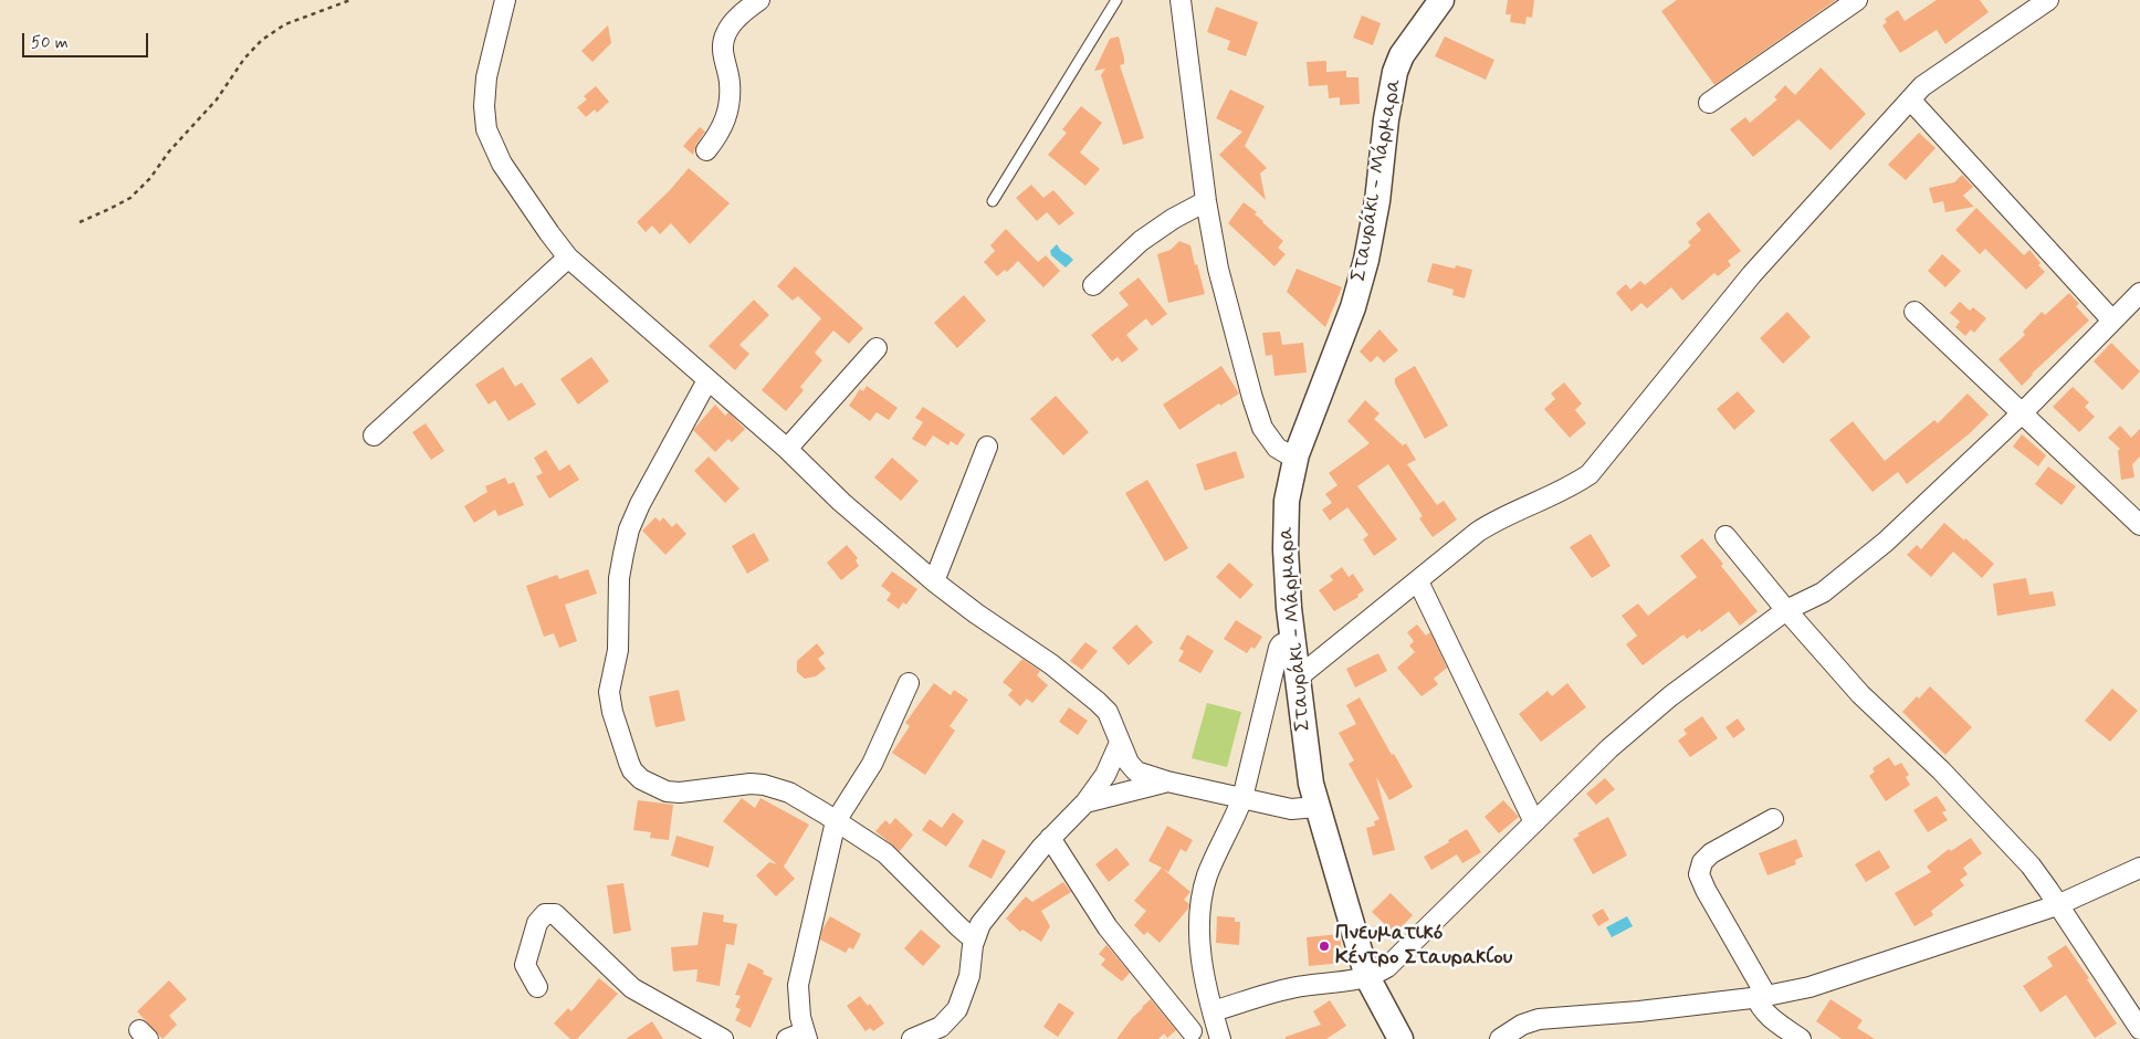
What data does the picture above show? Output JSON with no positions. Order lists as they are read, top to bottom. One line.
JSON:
{"streets":{"street":["Σταυράκι - Μάρμαρα"]},"places":["Πνευματικό Κέντρο Σταυρακίου"],"scale_bar":"50 m"}
